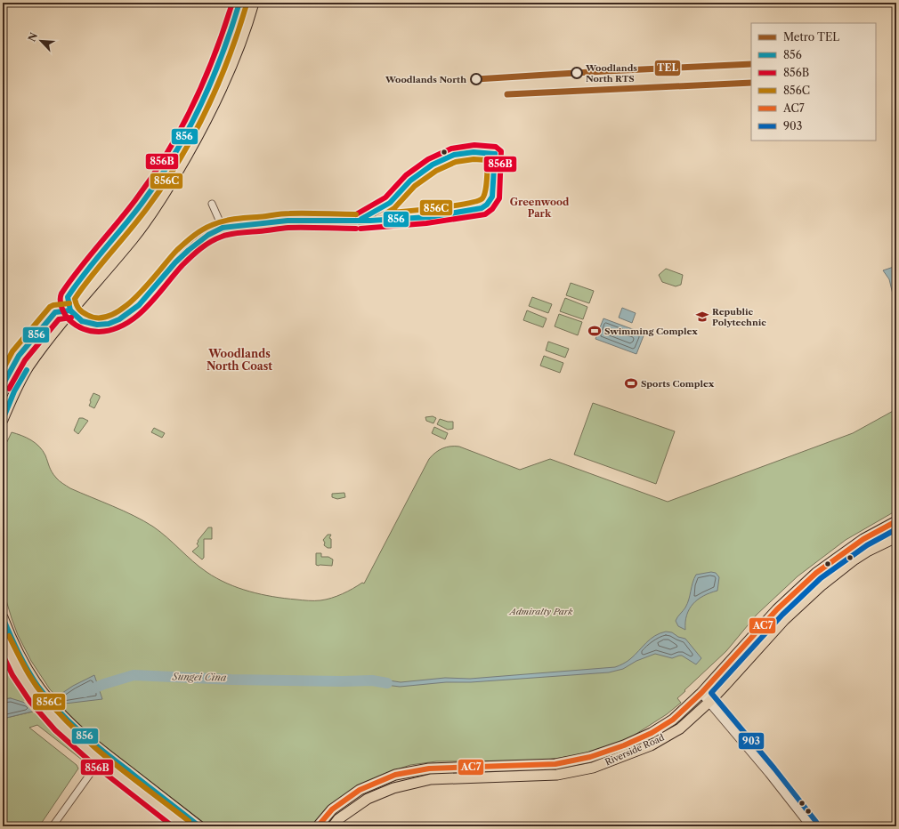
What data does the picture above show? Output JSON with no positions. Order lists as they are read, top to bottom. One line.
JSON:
{"streets":{"main road":["Riverside Road"]},"districts":["Greenwood Park","Woodlands North Coast"],"water":["Sungei Cina"],"parks":["Admiralty Park"],"places":{"other":["Woodlands North RTS","Woodlands North"],"school or university":["Republic Polytechnic"],"sports":["Swimming Complex","Sports Complex"]},"lines":["transit line 856","transit line 856B","transit line 856C","metro line TEL","transit line AC7","transit line 903"],"legend":["Metro TEL","856","856B","856C","AC7","903"],"north":"top left"}
